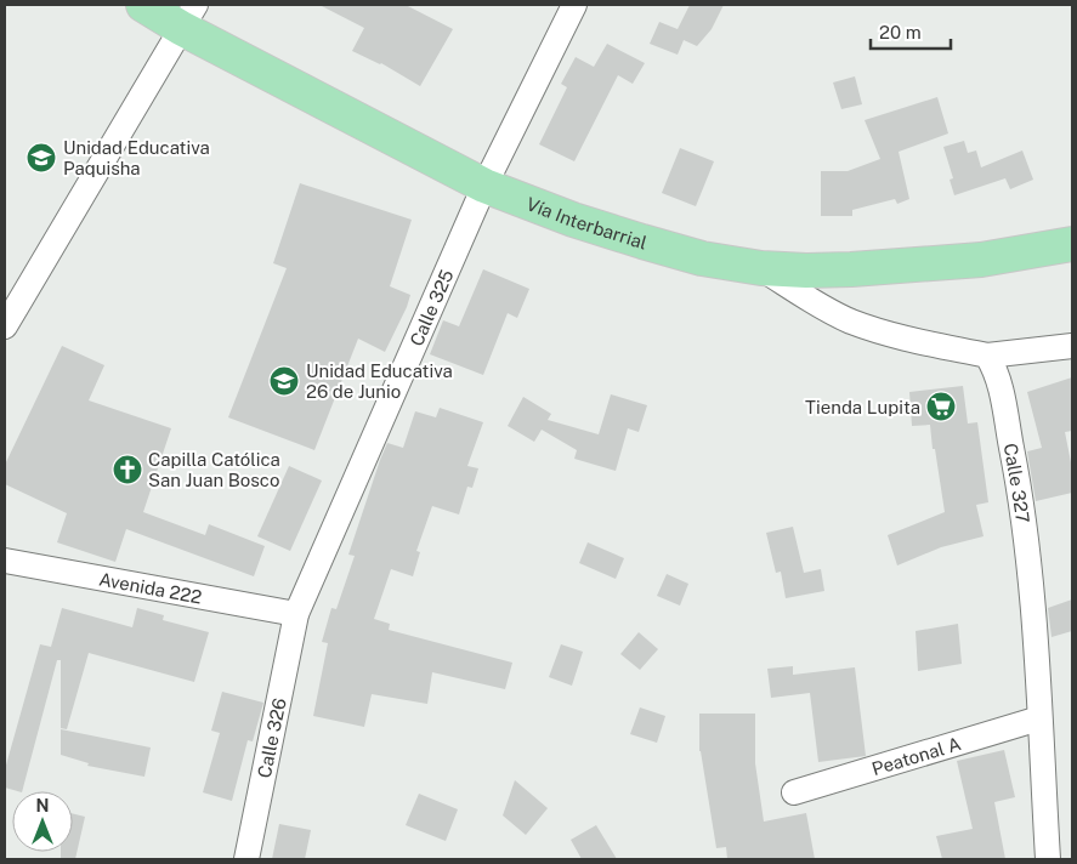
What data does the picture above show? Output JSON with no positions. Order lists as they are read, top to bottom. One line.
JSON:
{"streets":{"main road":["Vía Interbarrial"],"street":["Calle 325","Calle 327","Avenida 222","Calle 326","Peatonal A"]},"crossings":[["Vía Interbarrial","Calle 325"],["Calle 325","Avenida 222"],["Calle 325","Calle 326"],["Calle 327","Peatonal A"],["Avenida 222","Calle 326"]],"places":{"school or university":["Unidad Educativa Paquisha","Unidad Educativa 26 de Junio"],"supermarket":["Tienda Lupita"],"church":["Capilla Católica San Juan Bosco"]},"scale_bar":"20 m","north":"top"}
